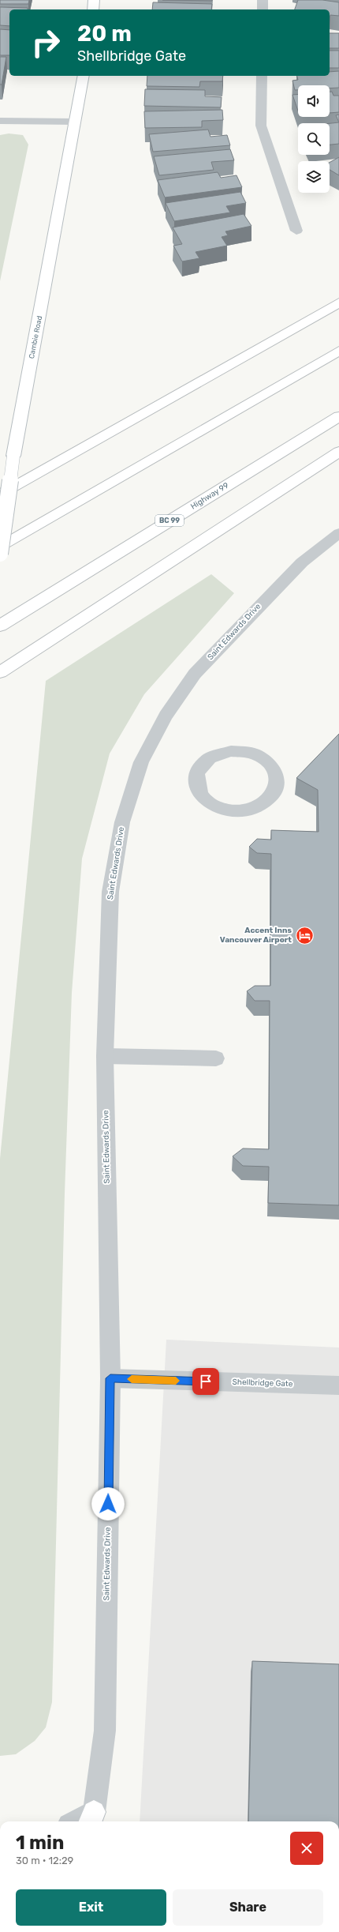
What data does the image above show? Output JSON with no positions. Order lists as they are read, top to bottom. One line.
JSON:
{"streets":{"main road":["Cambie Road","Highway 99","BC 99"],"street":["Saint Edwards Drive","Shellbridge Gate"]},"crossings":[["Saint Edwards Drive","Shellbridge Gate"]],"places":{"hotel":["Accent Inns Vancouver Airport"]},"page":{"turn":["20 m","Shellbridge Gate"],"heading":["1 min","30 m · 12:29"],"buttons":["Exit","Share"]}}
